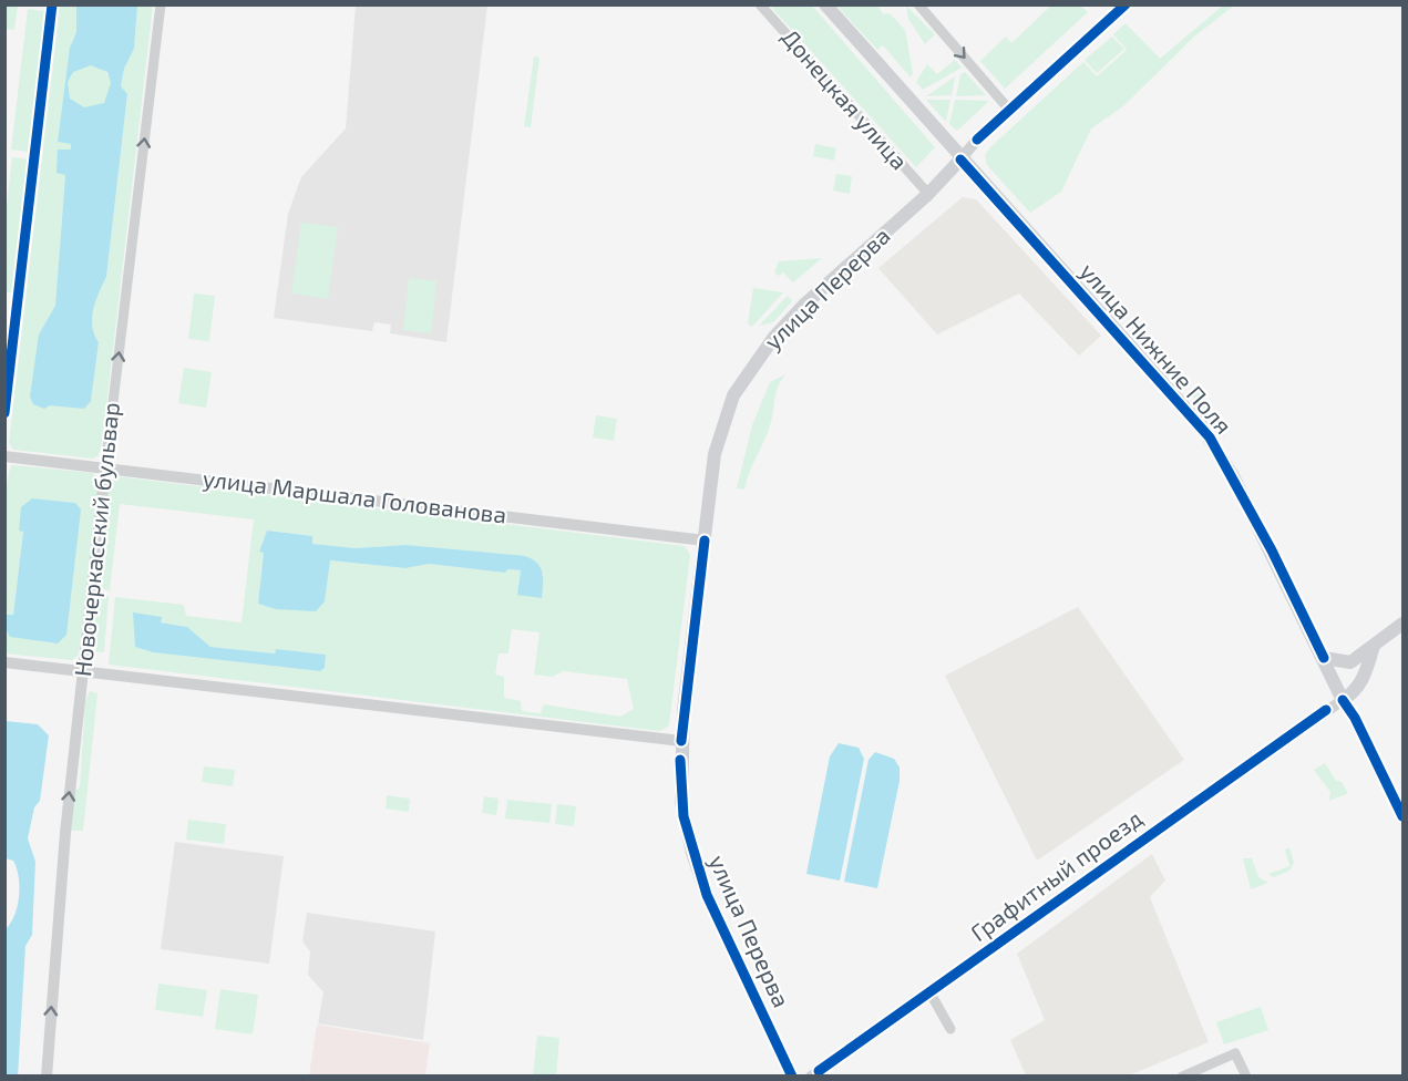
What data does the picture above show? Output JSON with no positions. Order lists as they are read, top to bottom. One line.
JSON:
{"streets":{"main road":["Донецкая улица","улица Перерва","улица Нижние Поля"],"street":["улица Маршала Голованова","Новочеркасский бульвар","Графитный проезд"]},"crossings":[["Донецкая улица","улица Перерва"],["Донецкая улица","улица Нижние Поля"],["улица Перерва","улица Нижние Поля"],["улица Перерва","улица Маршала Голованова"],["улица Нижние Поля","Графитный проезд"],["улица Маршала Голованова","Новочеркасский бульвар"]],"one_way":["Новочеркасский бульвар"]}
